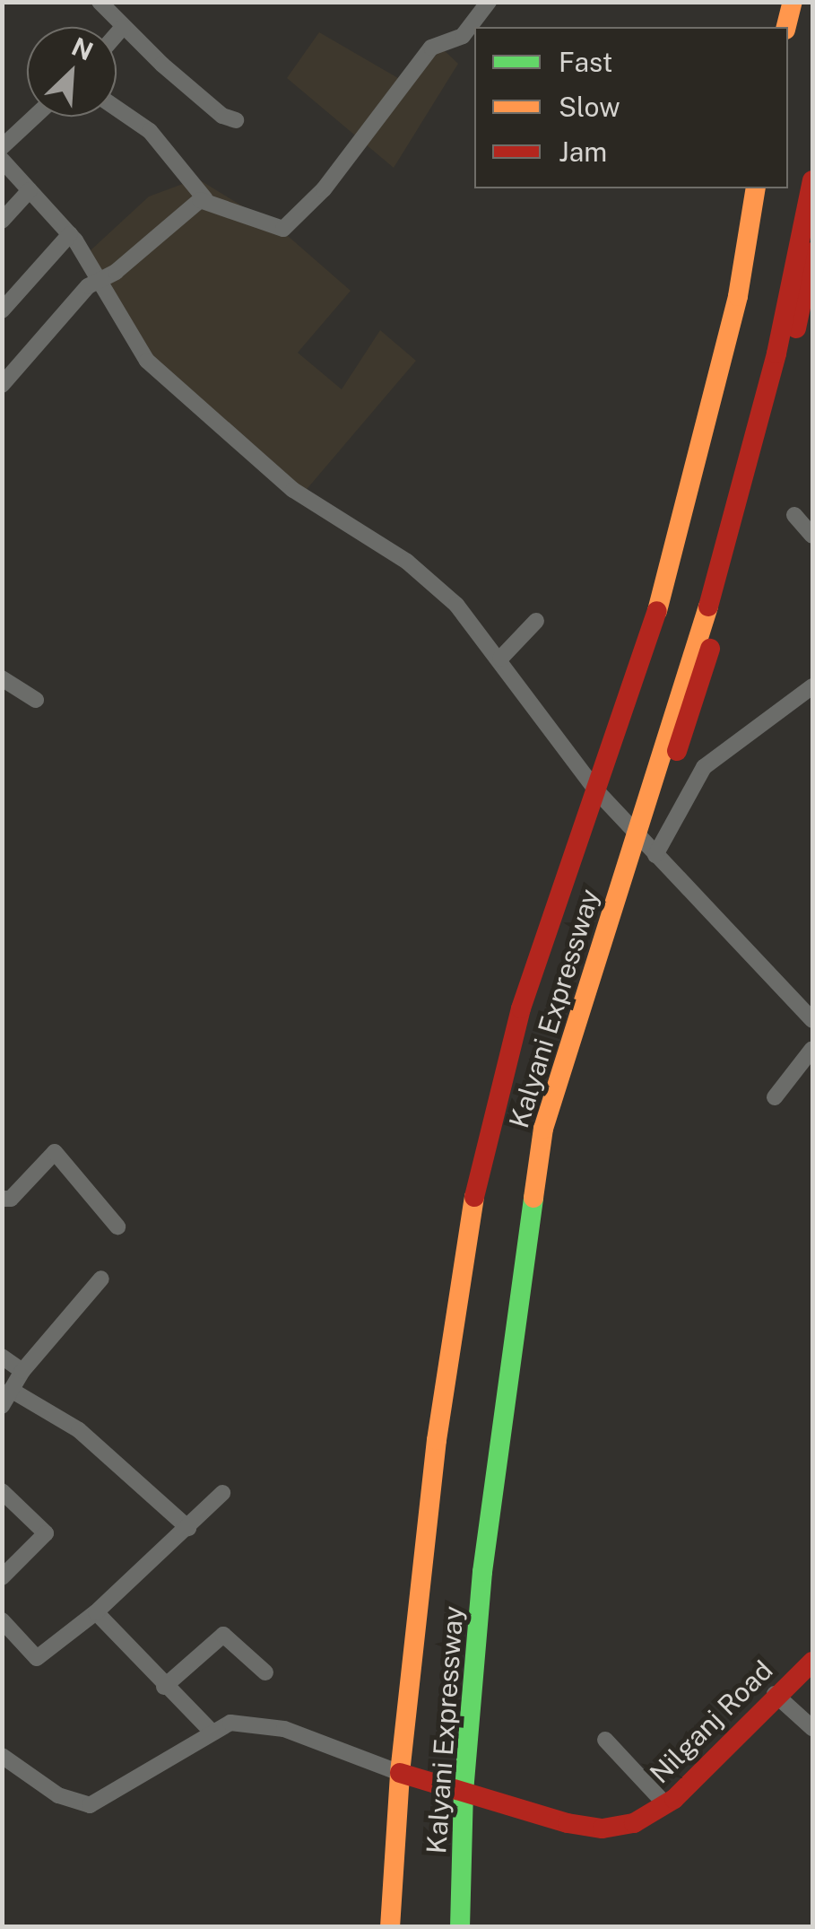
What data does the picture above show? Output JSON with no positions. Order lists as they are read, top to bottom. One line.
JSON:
{"streets":{"main road":["Kalyani Expressway","Nilganj Road"]},"crossings":[["Kalyani Expressway","Nilganj Road"]],"legend":["Fast","Slow","Jam"],"north":"top right"}
